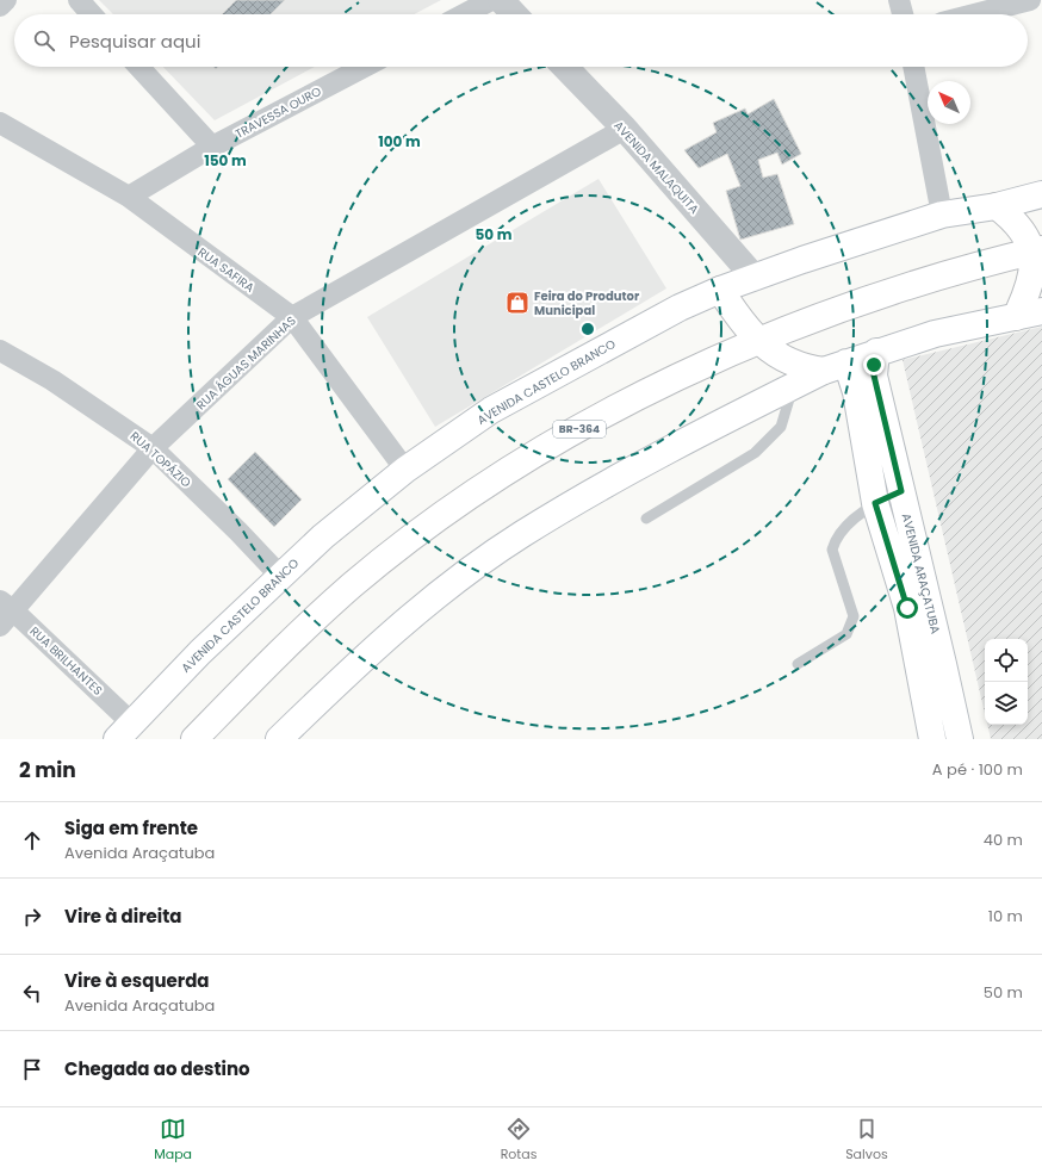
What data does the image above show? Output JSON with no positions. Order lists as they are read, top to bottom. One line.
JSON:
{"streets":{"main road":["AVENIDA CASTELO BRANCO","BR-364","AVENIDA ARAÇATUBA"],"street":["TRAVESSA OURO","AVENIDA MALAQUITA","RUA SAFIRA","RUA ÁGUAS MARINHAS","RUA TOPÁZIO","RUA BRILHANTES"]},"crossings":[["TRAVESSA OURO","RUA SAFIRA"],["AVENIDA MALAQUITA","RUA ÁGUAS MARINHAS"],["AVENIDA MALAQUITA","AVENIDA CASTELO BRANCO"],["RUA SAFIRA","RUA ÁGUAS MARINHAS"],["RUA SAFIRA","AVENIDA CASTELO BRANCO"],["RUA ÁGUAS MARINHAS","RUA TOPÁZIO"],["RUA ÁGUAS MARINHAS","RUA BRILHANTES"],["AVENIDA CASTELO BRANCO","RUA TOPÁZIO"],["AVENIDA CASTELO BRANCO","RUA BRILHANTES"]],"places":{"shop":["Feira do Produtor Municipal"]},"north":"top left","page":{"search":"Pesquisar aqui","heading":["2 min","A pé · 100 m"],"list":[["Siga em frente","Avenida Araçatuba","40 m"],["Vire à direita","10 m"],["Vire à esquerda","Avenida Araçatuba","50 m"],"Chegada ao destino"],"nav":["Mapa","Rotas","Salvos"]},"rings":["100 m","150 m","50 m"]}
